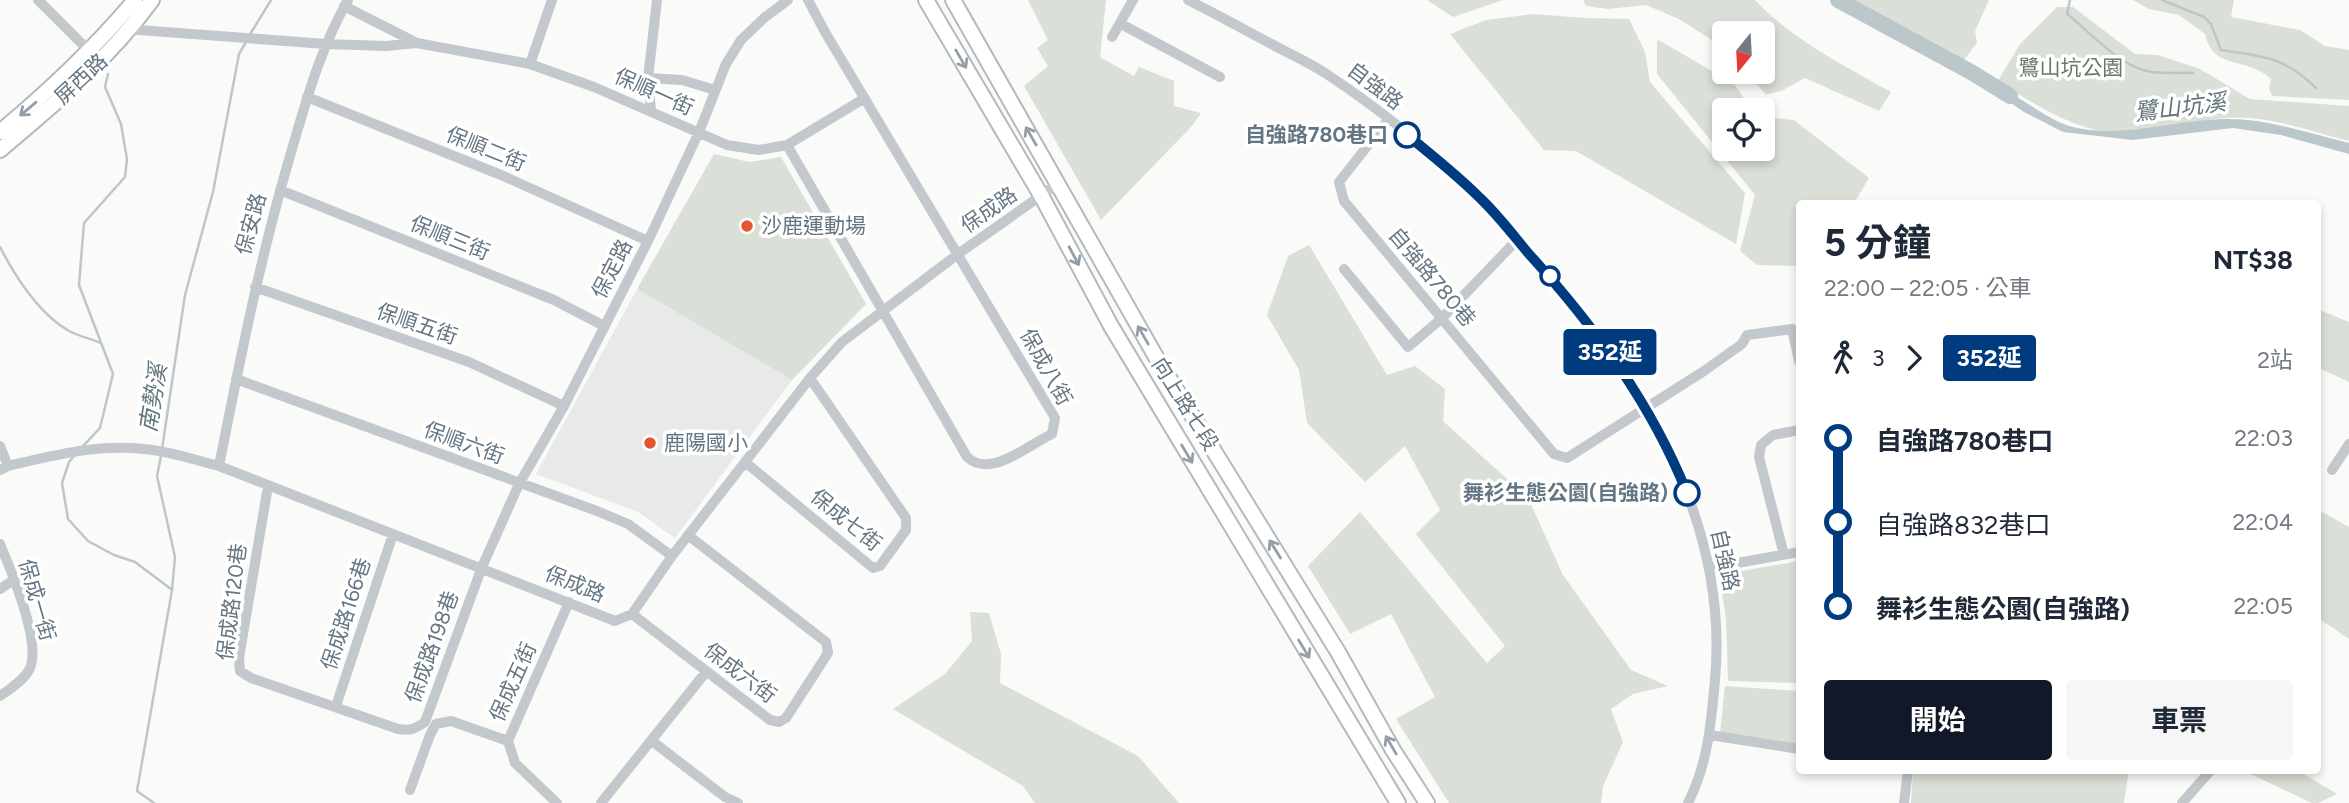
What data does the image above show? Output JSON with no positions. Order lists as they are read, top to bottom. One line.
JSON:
{"streets":{"main road":["屏西路","向上路七段"],"street":["自強路","保順一街","保順二街","保成路","保安路","保順三街","保定路","自強路780巷","保順五街","保成八街","保順六街","保成七街","保成一街","保成路120巷","保成路166巷","保成路198巷","保成六街","保成五街"]},"crossings":[["屏西路","保順一街"],["自強路","自強路780巷"],["保順一街","保安路"],["保順一街","保定路"],["保順一街","保成八街"],["保順二街","保安路"],["保順二街","保定路"],["保成路","保安路"],["保成路","保定路"],["保成路","保成八街"],["保成路","向上路七段"],["保成路","保順六街"],["保成路","保成七街"],["保成路","保成路120巷"],["保成路","保成路166巷"],["保成路","保成路198巷"],["保成路","保成六街"],["保成路","保成五街"],["保安路","保順三街"],["保安路","保順五街"],["保安路","保順六街"],["保順三街","保定路"],["保定路","保順五街"],["保定路","保順六街"],["保定路","保成路198巷"],["保成路120巷","保成路166巷"],["保成路120巷","保成路198巷"]],"water":["鷺山坑溪","南勢溪"],"parks":["鷺山坑公園"],"places":["自強路780巷口","沙鹿運動場","鹿陽國小","舞衫生態公園(自強路)"],"lines":["bus line 352延"],"north":"bottom","page":{"on_map":"352延","heading":["5 分鐘","22:00 – 22:05 · 公車","NT$38"],"legs":["3","352延","2站"],"list":[{"name":"自強路780巷口","value":"22:03"},{"name":"自強路832巷口","value":"22:04"},{"name":"舞衫生態公園(自強路)","value":"22:05"}],"buttons":["開始","車票"]}}
